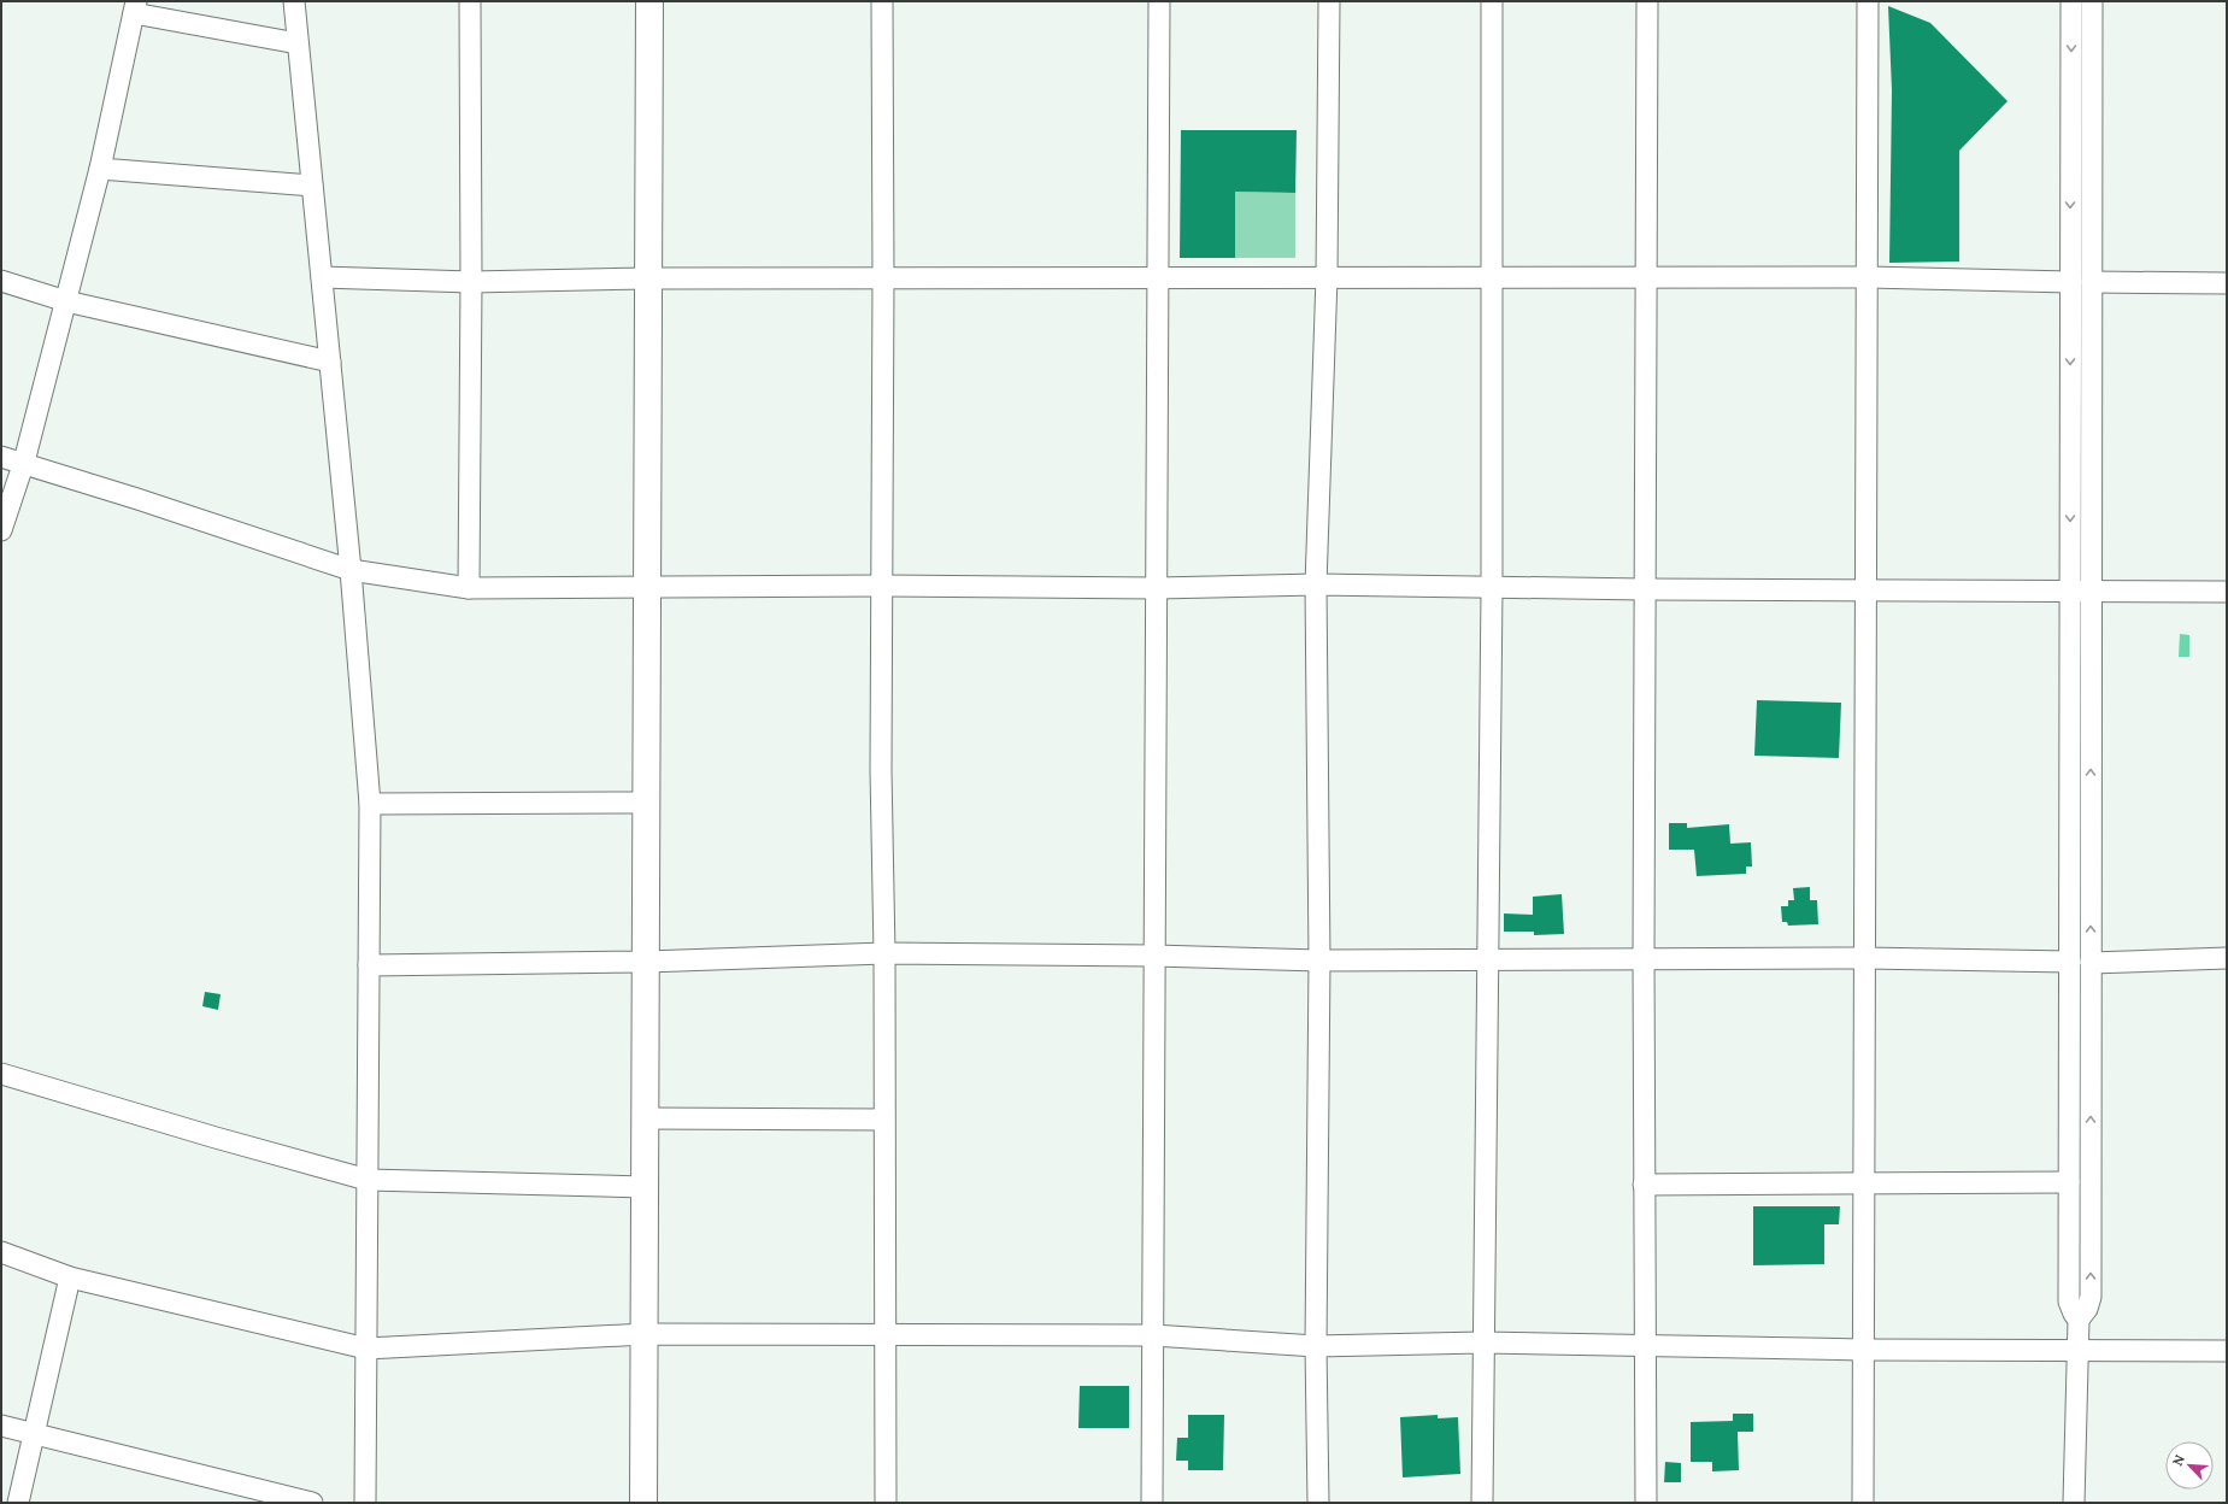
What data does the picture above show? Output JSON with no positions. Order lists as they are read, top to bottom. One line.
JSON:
{"north":"top left"}
